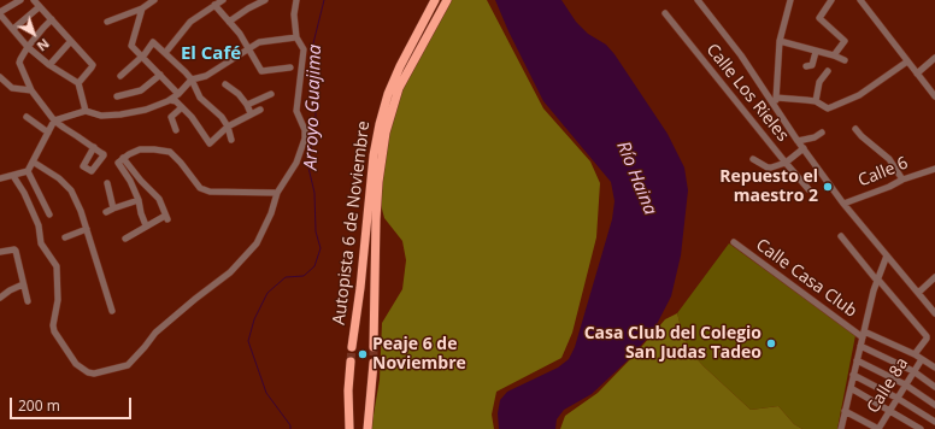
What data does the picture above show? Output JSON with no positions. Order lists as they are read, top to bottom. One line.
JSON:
{"streets":{"highway":["Autopista 6 de Noviembre"],"street":["Calle Los Rieles","Calle 6","Calle Casa Club","Calle 8a"]},"crossings":[["Calle Casa Club","Calle 8a"]],"districts":["El Café"],"water":["Arroyo Guajima","Río Haina"],"places":["Repuesto el maestro 2","Casa Club del Colegio San Judas Tadeo","Peaje 6 de Noviembre"],"scale_bar":"200 m","north":"bottom right"}
